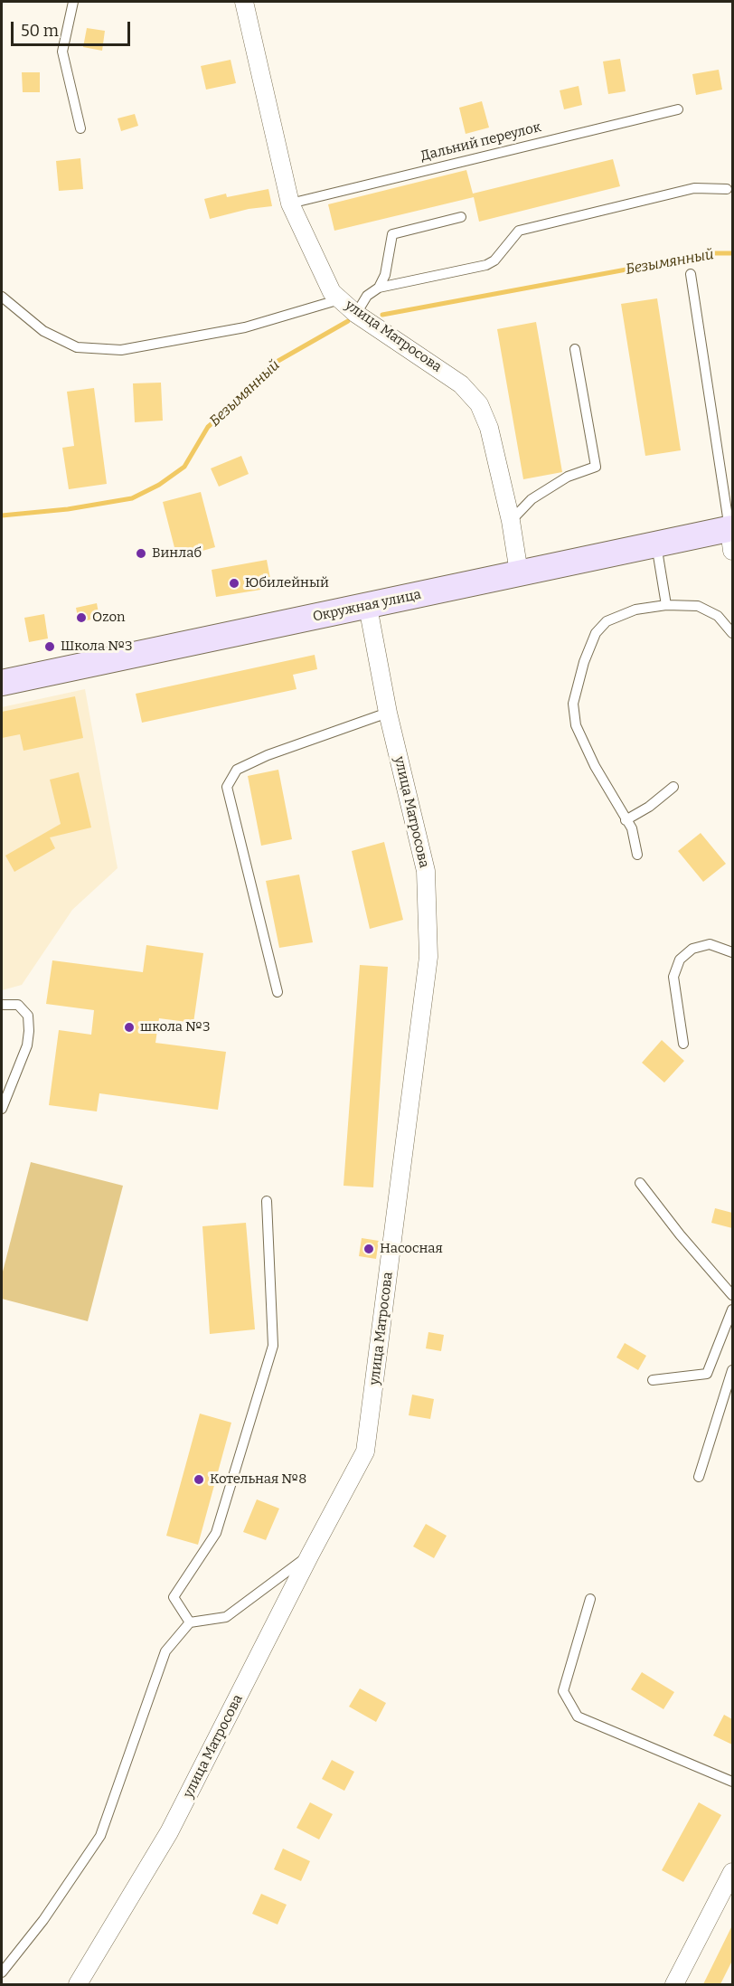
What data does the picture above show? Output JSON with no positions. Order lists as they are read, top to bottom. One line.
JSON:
{"streets":{"main road":["Окружная улица"],"street":["улица Матросова"],"lane":["Дальний переулок"]},"crossings":[["Дальний переулок","улица Матросова"],["улица Матросова","Окружная улица"]],"water":["Безымянный"],"places":["Винлаб","Юбилейный","Ozon","Школа №3","школа №3","Насосная","Котельная №8"],"scale_bar":"50 m"}
